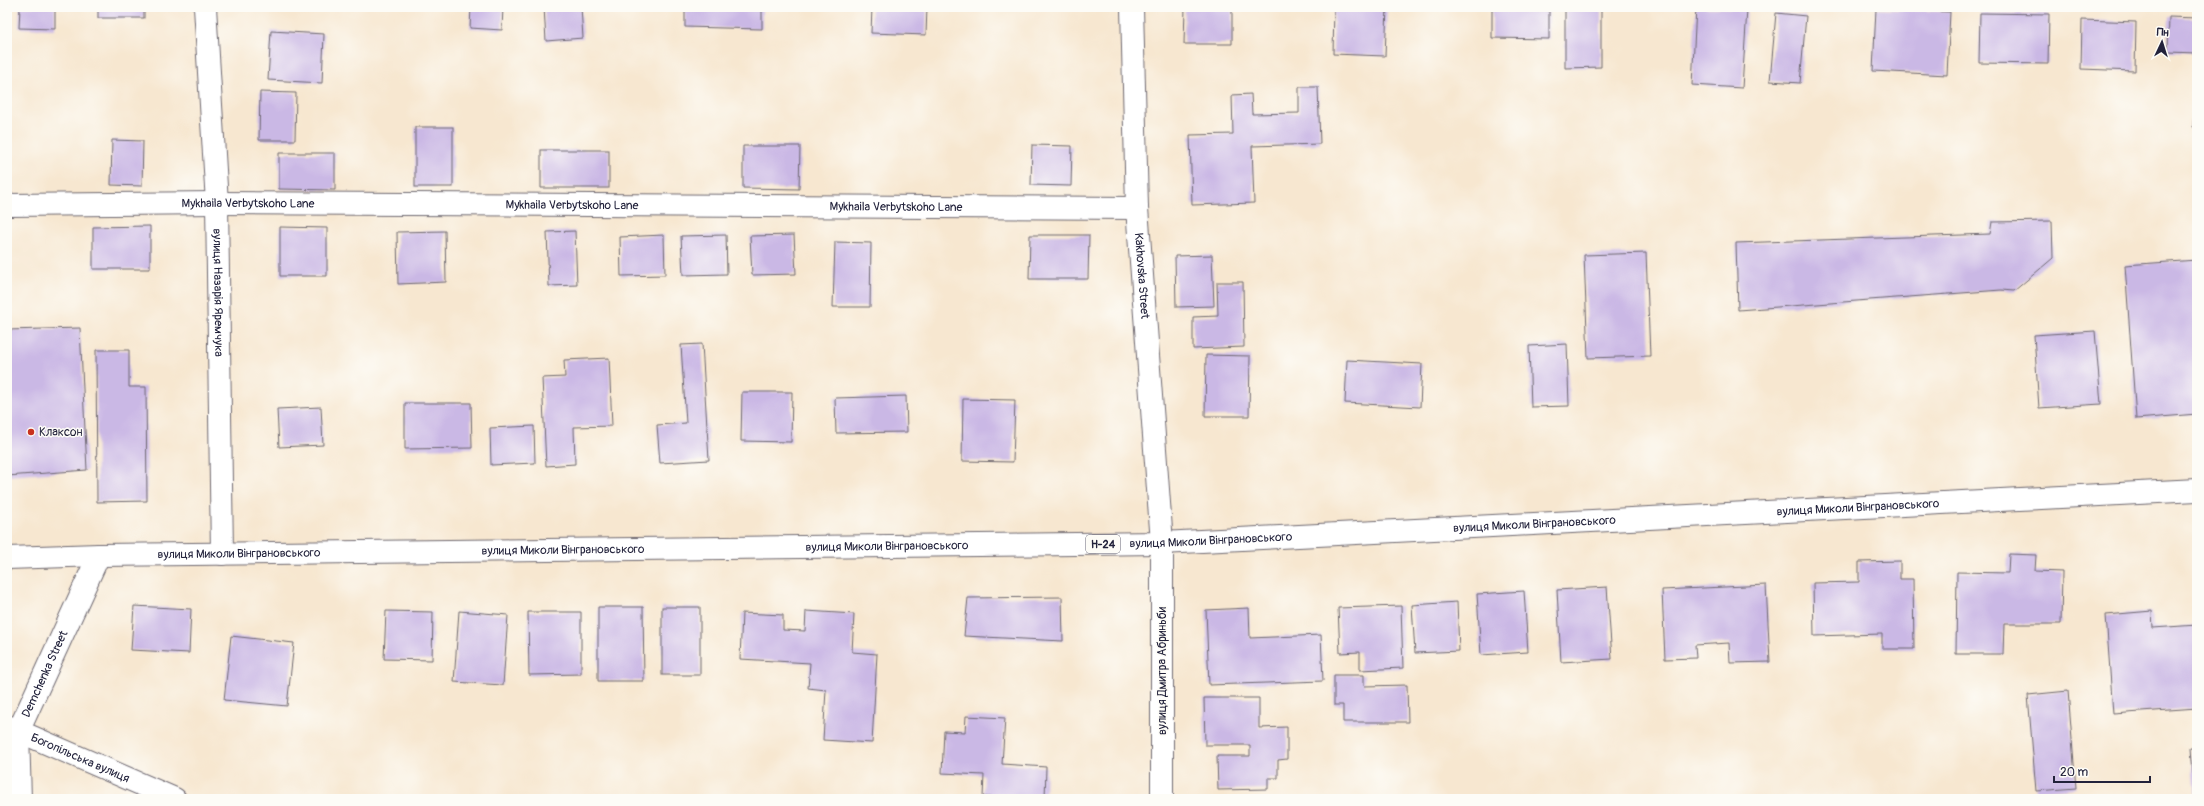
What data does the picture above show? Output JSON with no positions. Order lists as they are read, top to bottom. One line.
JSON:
{"streets":{"street":["Mykhaila Verbytskoho Lane","Kakhovska Street","вулиця Назарія Яремчука","вулиця Миколи Вінграновського","Н-24","вулиця Дмитра Абриньби","Demchenka Street","Богопільська вулиця"]},"crossings":[["Mykhaila Verbytskoho Lane","Kakhovska Street"],["Mykhaila Verbytskoho Lane","вулиця Назарія Яремчука"],["Kakhovska Street","вулиця Миколи Вінграновського"],["Kakhovska Street","вулиця Дмитра Абриньби"],["вулиця Назарія Яремчука","вулиця Миколи Вінграновського"],["вулиця Миколи Вінграновського","вулиця Дмитра Абриньби"],["вулиця Миколи Вінграновського","Demchenka Street"],["Demchenka Street","Богопільська вулиця"]],"places":["Клаксон"],"scale_bar":"20 m","north":"top"}
